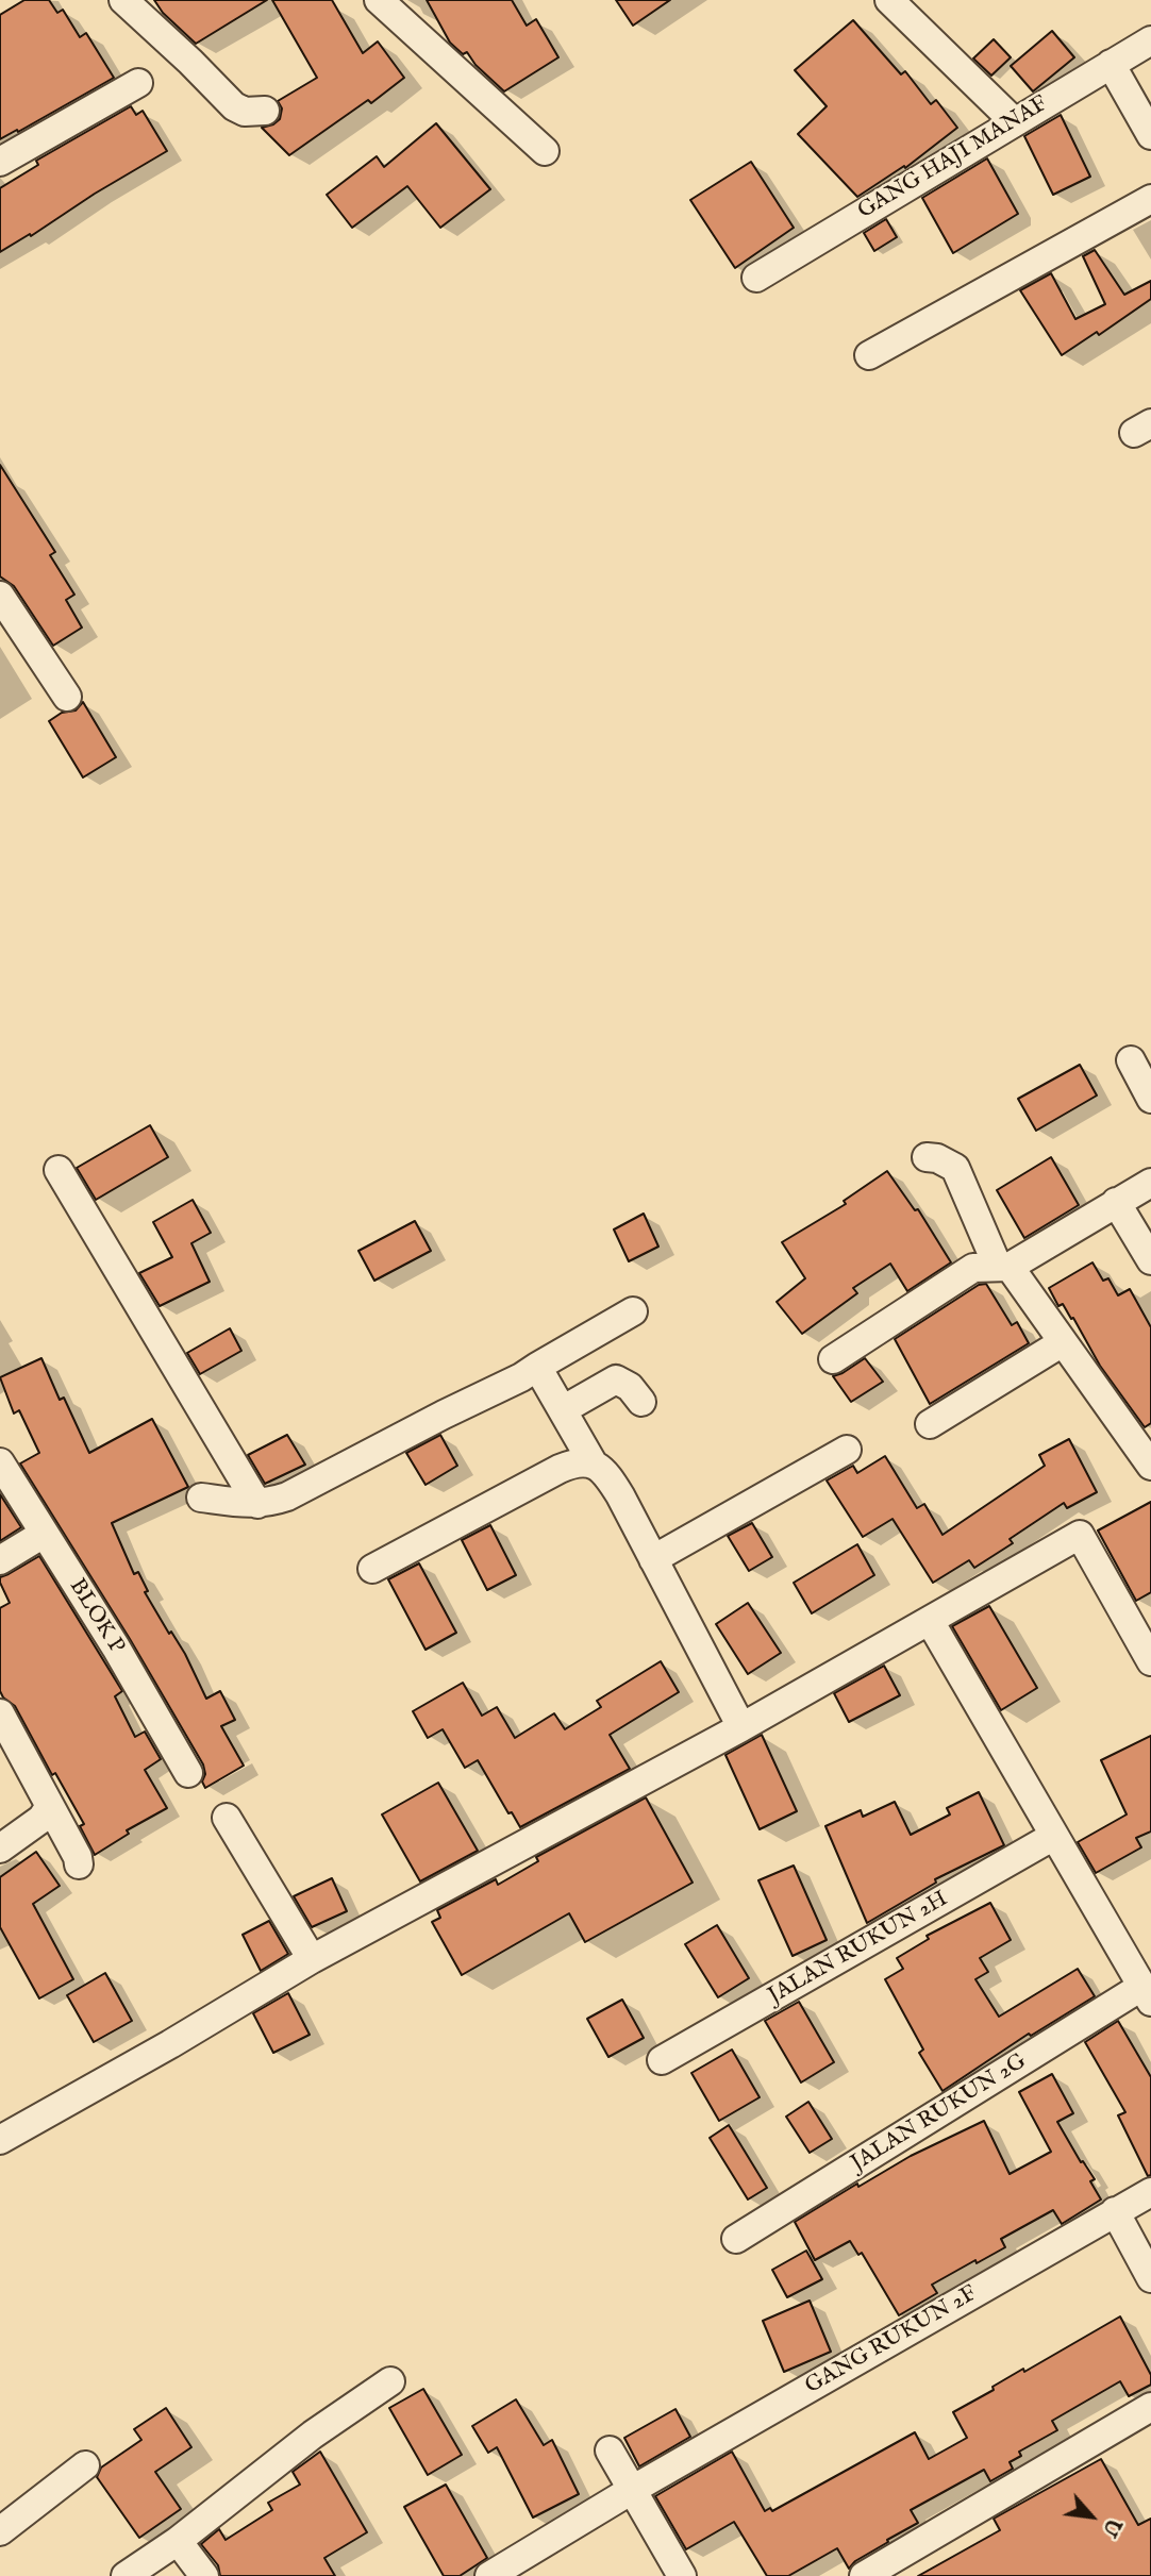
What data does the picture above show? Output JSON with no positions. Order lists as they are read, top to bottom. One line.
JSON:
{"streets":{"street":["GANG HAJI MANAF","BLOK P","JALAN RUKUN 2H","JALAN RUKUN 2G","GANG RUKUN 2F"]},"north":"bottom right"}
